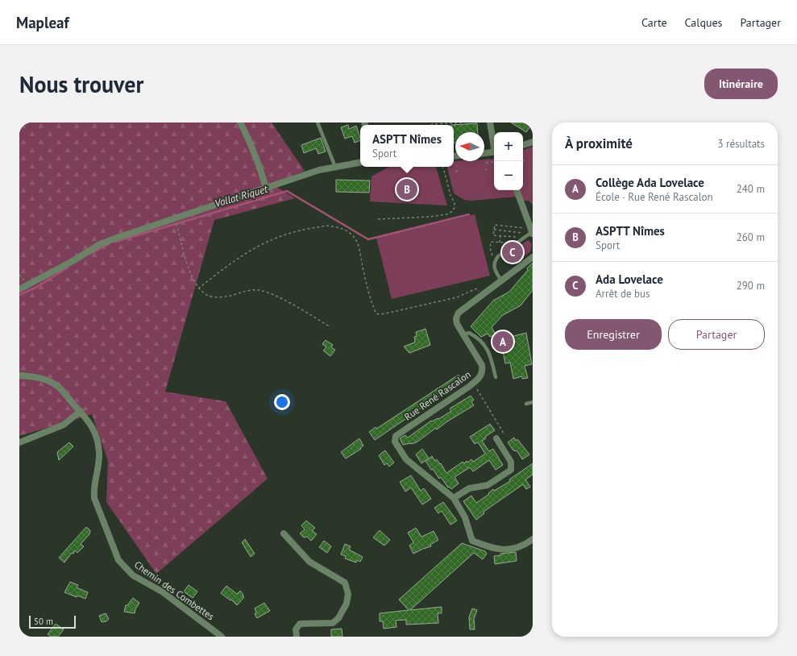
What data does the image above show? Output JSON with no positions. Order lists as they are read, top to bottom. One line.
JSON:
{"streets":{"street":["Rue René Rascalon","Chemin des Combettes"]},"water":["Vallat Riquet"],"scale_bar":"50 m","north":"left","page":{"header":"Mapleaf","nav":["Carte","Calques","Partager"],"buttons":["Itinéraire",["Enregistrer","Partager"]],"title":"Nous trouver","heading":["À proximité","3 résultats"],"popup":["ASPTT Nîmes","Sport"],"map_buttons":["+","−"],"list":[{"mark":"A","name":"Collège Ada Lovelace","note":"École · Rue René Rascalon","value":"240 m"},{"mark":"B","name":"ASPTT Nîmes","note":"Sport","value":"260 m"},{"mark":"C","name":"Ada Lovelace","note":"Arrêt de bus","value":"290 m"}],"pins":["B","C","A"],"scale":"50 m"}}
